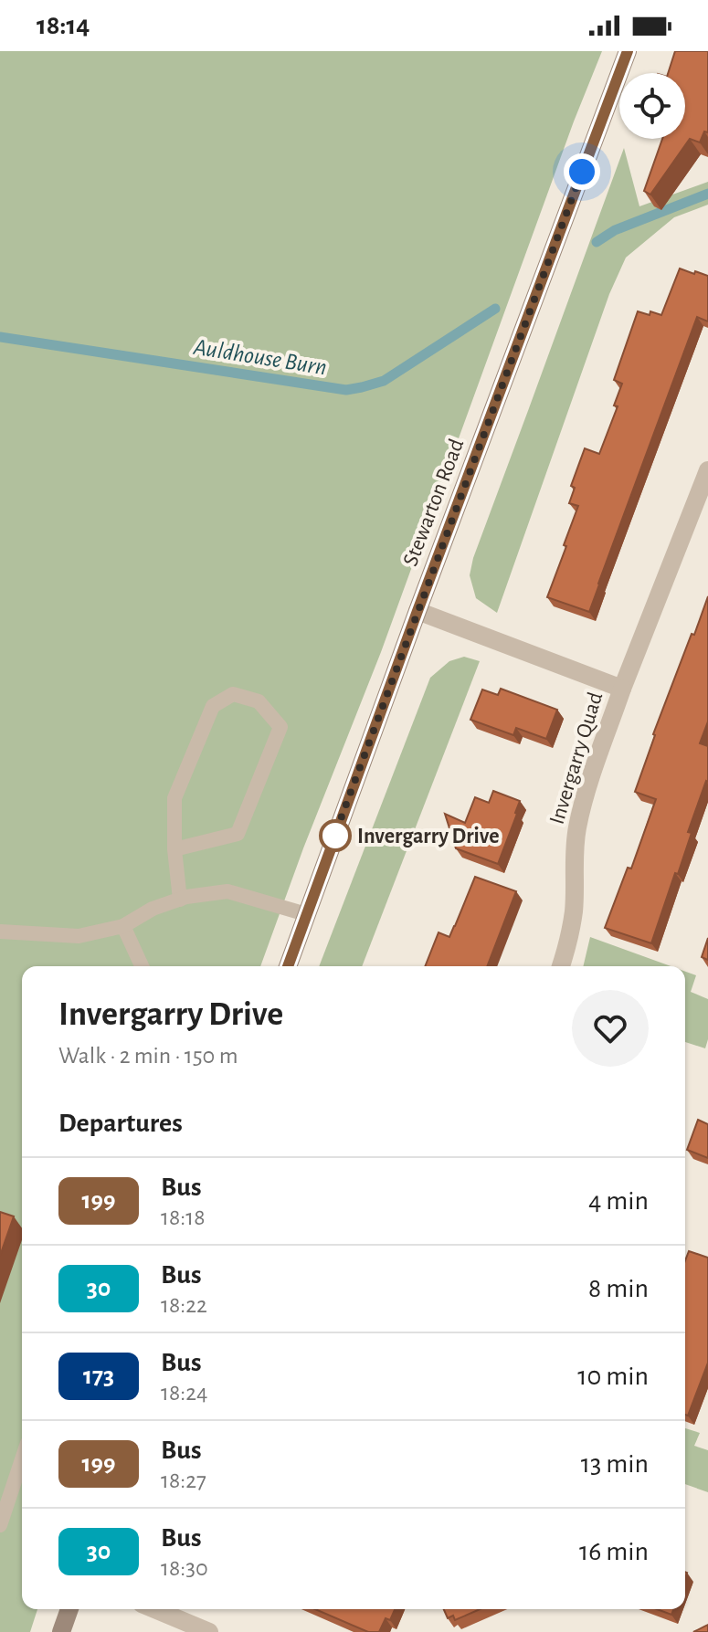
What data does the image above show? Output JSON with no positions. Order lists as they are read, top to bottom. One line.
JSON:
{"streets":{"main road":["Stewarton Road"],"street":["Invergarry Quad"]},"water":["Auldhouse Burn"],"places":["Invergarry Drive"],"lines":["bus line 199"],"page":{"status":"18:14","heading":[["Invergarry Drive","Walk · 2 min · 150 m"],"Departures"],"list":[{"mark":"199","name":"Bus","note":"18:18","value":"4 min"},{"mark":"30","name":"Bus","note":"18:22","value":"8 min"},{"mark":"173","name":"Bus","note":"18:24","value":"10 min"},{"mark":"199","name":"Bus","note":"18:27","value":"13 min"},{"mark":"30","name":"Bus","note":"18:30","value":"16 min"}]}}
